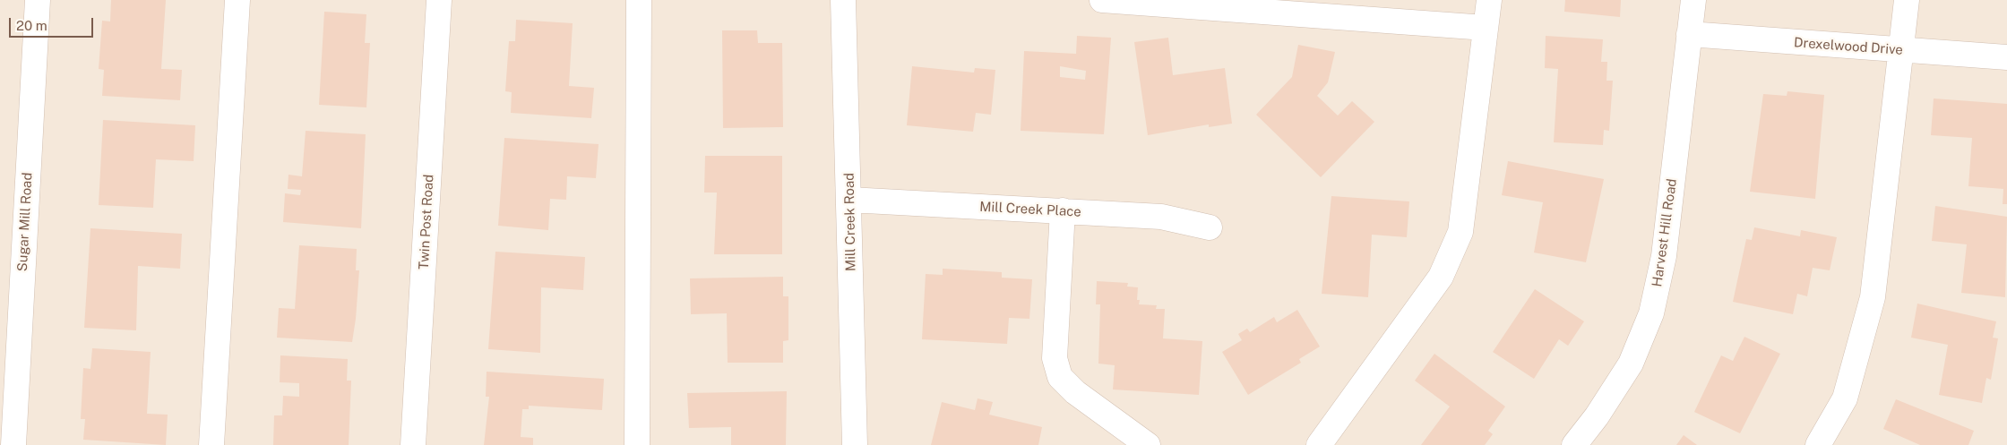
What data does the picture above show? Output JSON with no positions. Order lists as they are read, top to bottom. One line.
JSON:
{"streets":{"street":["Drexelwood Drive","Mill Creek Place","Sugar Mill Road","Twin Post Road","Mill Creek Road","Harvest Hill Road"]},"crossings":[["Drexelwood Drive","Harvest Hill Road"],["Mill Creek Place","Mill Creek Road"]],"scale_bar":"20 m"}
